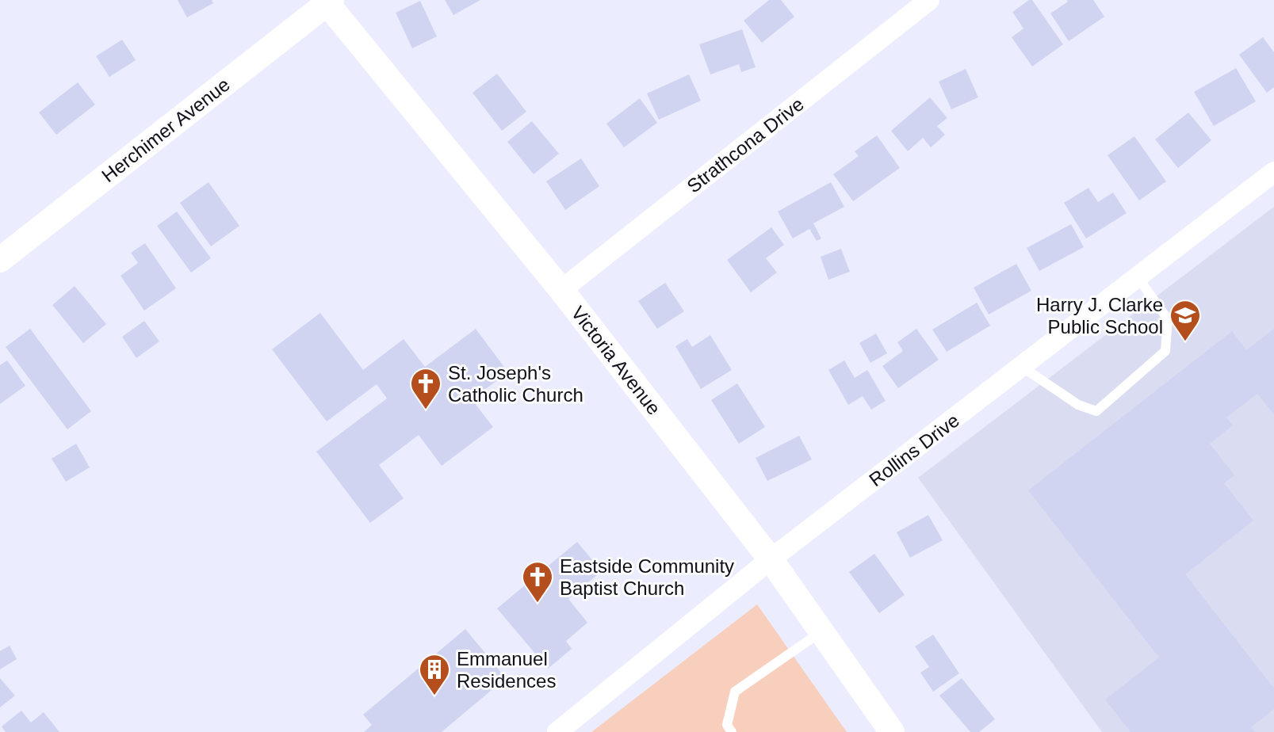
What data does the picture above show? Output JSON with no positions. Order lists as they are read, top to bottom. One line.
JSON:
{"streets":{"street":["Herchimer Avenue","Strathcona Drive","Victoria Avenue","Rollins Drive"]},"crossings":[["Herchimer Avenue","Victoria Avenue"],["Strathcona Drive","Victoria Avenue"],["Victoria Avenue","Rollins Drive"]],"places":{"school or university":["Harry J. Clarke Public School"],"church":["St. Joseph's Catholic Church","Eastside Community Baptist Church"],"building":["Emmanuel Residences"]}}
